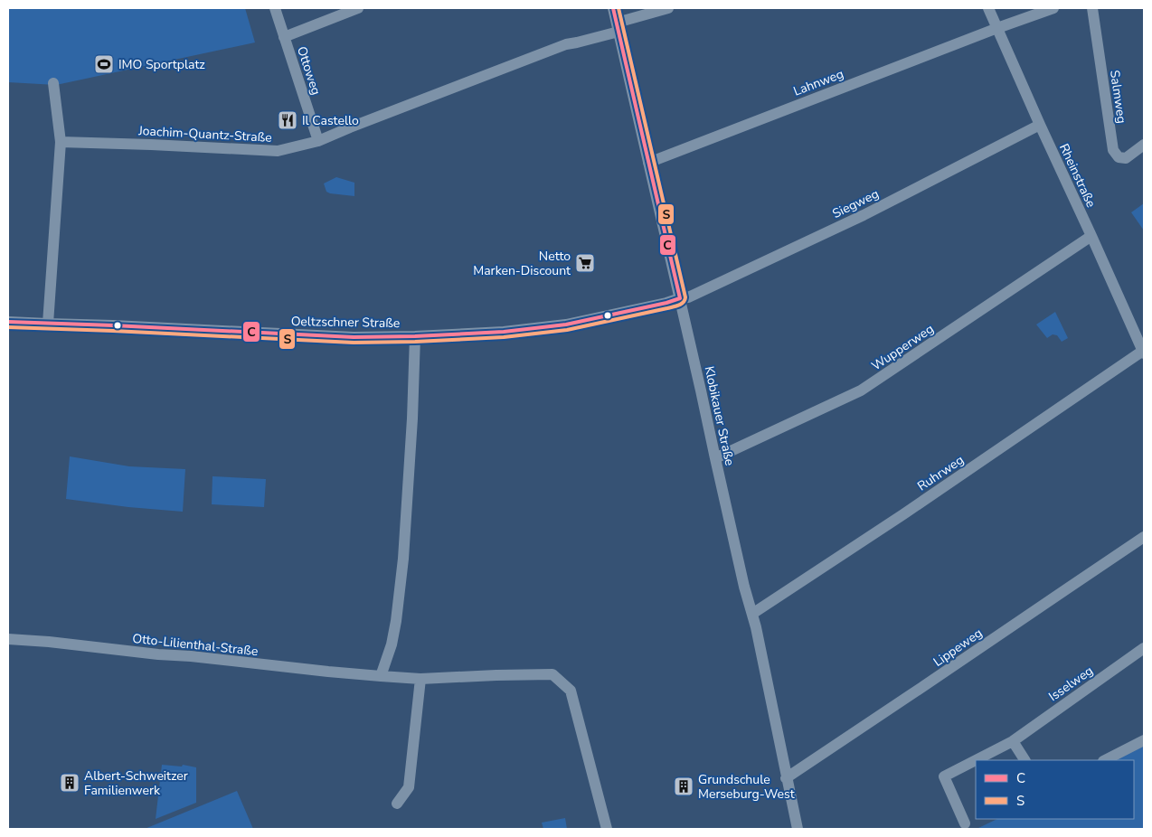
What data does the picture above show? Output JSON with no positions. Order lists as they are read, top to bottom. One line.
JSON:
{"streets":{"street":["Ottoweg","Lahnweg","Salmweg","Joachim-Quantz-Straße","Rheinstraße","Siegweg","Oeltzschner Straße","Wupperweg","Klobikauer Straße","Ruhrweg","Otto-Lilienthal-Straße","Lippeweg","Isselweg"]},"crossings":[["Ottoweg","Joachim-Quantz-Straße"],["Lahnweg","Rheinstraße"],["Lahnweg","Klobikauer Straße"],["Joachim-Quantz-Straße","Klobikauer Straße"],["Rheinstraße","Siegweg"],["Rheinstraße","Wupperweg"],["Rheinstraße","Ruhrweg"],["Siegweg","Oeltzschner Straße"],["Siegweg","Klobikauer Straße"],["Oeltzschner Straße","Klobikauer Straße"],["Wupperweg","Klobikauer Straße"],["Klobikauer Straße","Ruhrweg"],["Klobikauer Straße","Lippeweg"]],"places":{"sports":["IMO Sportplatz"],"restaurant":["Il Castello"],"supermarket":["Netto Marken-Discount"],"building":["Albert-Schweitzer Familienwerk","Grundschule Merseburg-West"]},"lines":["transit line C","transit line S"],"legend":["C","S"]}
